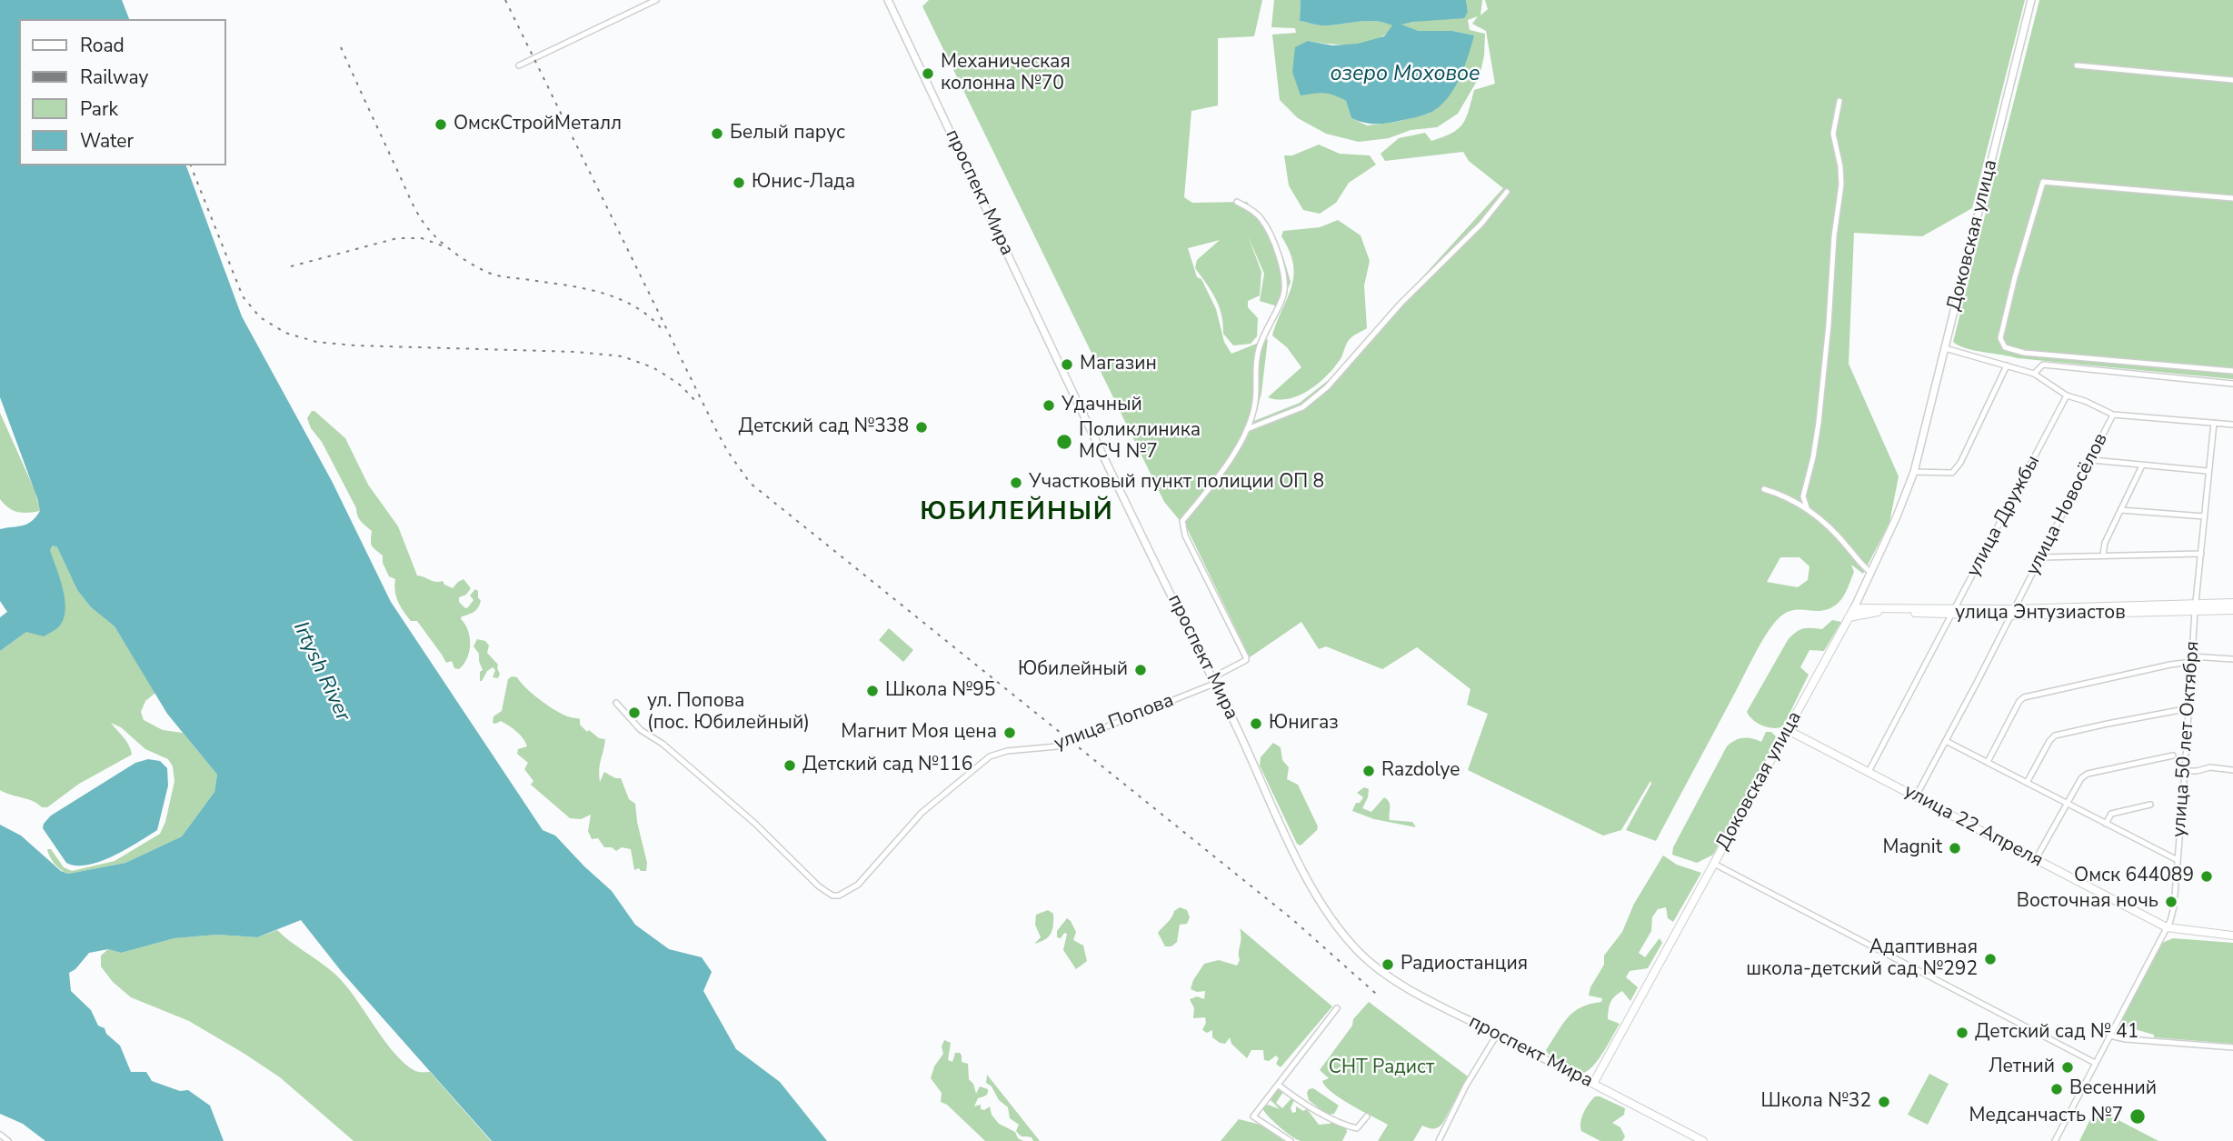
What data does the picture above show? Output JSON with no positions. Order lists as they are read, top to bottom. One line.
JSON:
{"streets":{"main road":["проспект Мира","Доковская улица","улица Энтузиастов","улица 22 Апреля"],"street":["улица Новосёлов","улица Дружбы","улица Попова","улица 50 лет Октября"]},"crossings":[["проспект Мира","Доковская улица"],["проспект Мира","улица Попова"],["Доковская улица","улица Энтузиастов"],["Доковская улица","улица 22 Апреля"],["улица Новосёлов","улица Энтузиастов"],["улица Новосёлов","улица 22 Апреля"],["улица Дружбы","улица Энтузиастов"],["улица Дружбы","улица 22 Апреля"],["улица Энтузиастов","улица 50 лет Октября"],["улица 50 лет Октября","улица 22 Апреля"]],"districts":["ЮБИЛЕЙНЫЙ"],"water":["озеро Моховое","Irtysh River"],"parks":["СНТ Радист"],"places":["Механическая колонна №70","ОмскСтройМеталл","Белый парус","Юнис-Лада","Магазин","Удачный","Детский сад №338","Поликлиника МСЧ №7","Участковый пункт полиции ОП 8","Юбилейный","Школа №95","ул. Попова (пос. Юбилейный)","Юнигаз","Магнит Моя цена","Детский сад №116","Razdolye","Magnit","Омск 644089","Восточная ночь","Адаптивная школа-детский сад №292","Радиостанция","Детский сад № 41","Летний","Весенний","Школа №32","Медсанчасть №7"],"legend":["Road","Railway","Park","Water"]}
